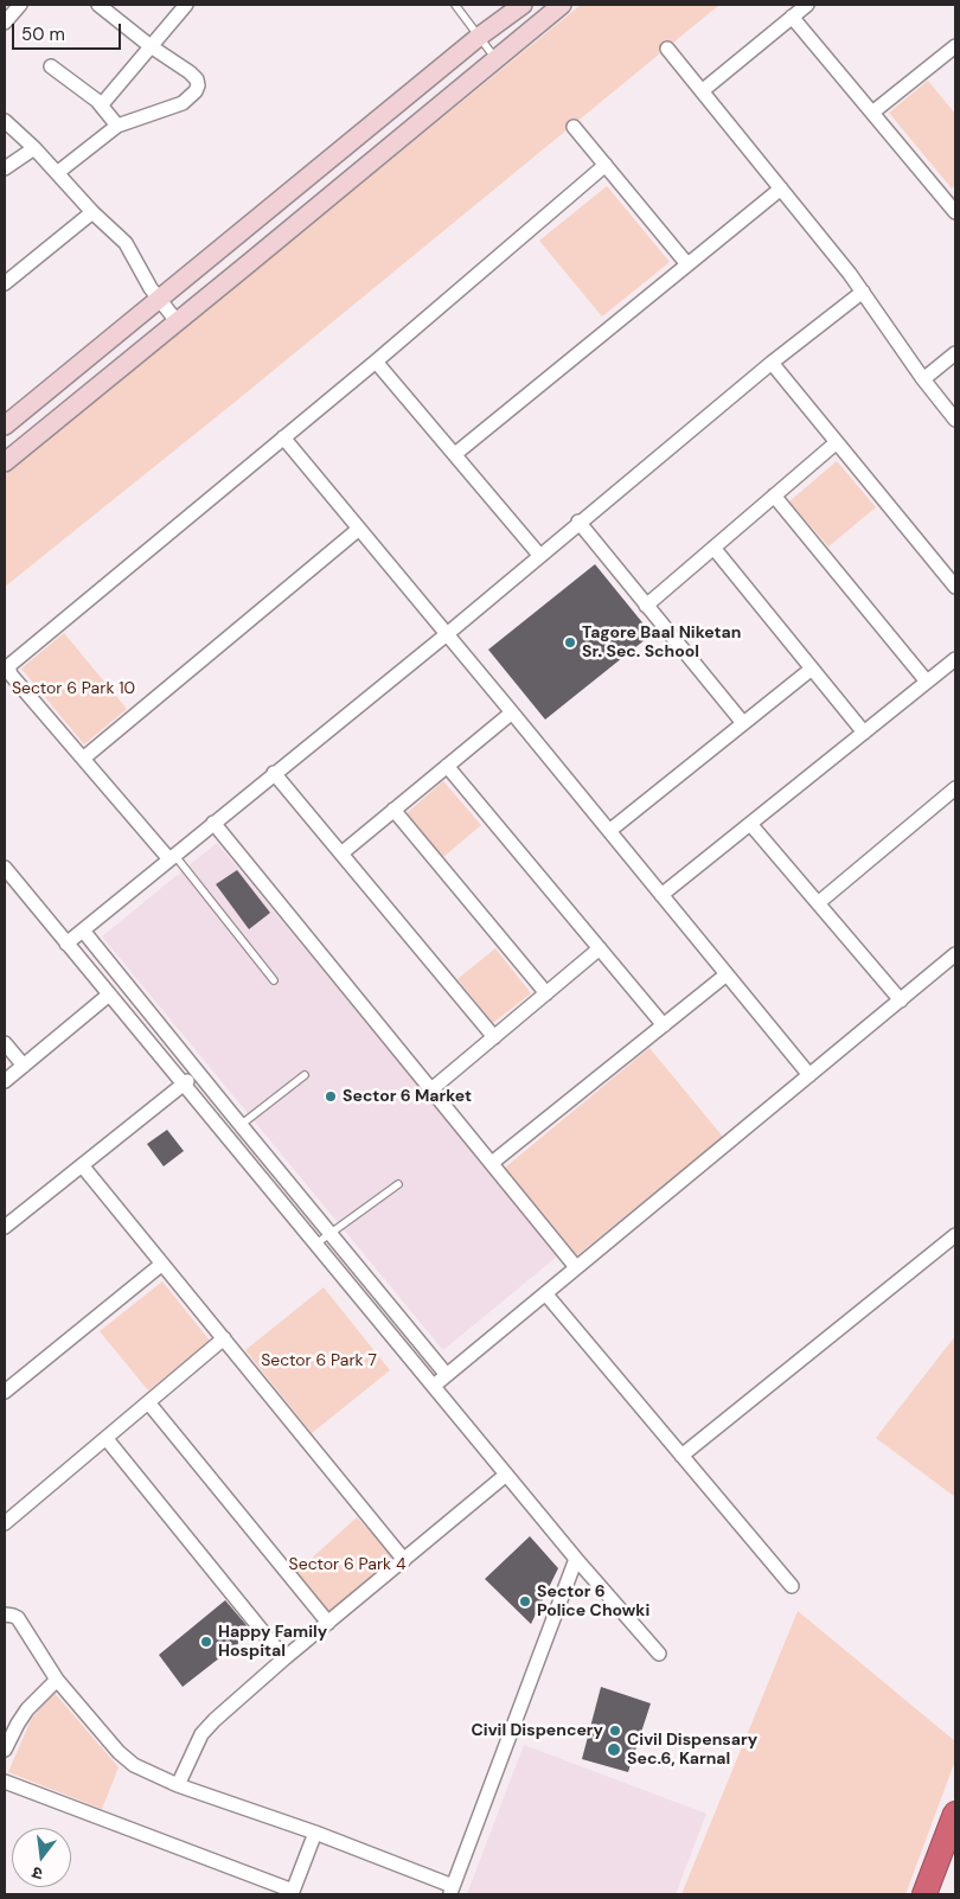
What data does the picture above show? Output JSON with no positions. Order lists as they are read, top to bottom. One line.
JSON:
{"parks":["Sector 6 Park 10","Sector 6 Park 7","Sector 6 Park 4"],"places":["Tagore Baal Niketan Sr. Sec. School","Sector 6 Market","Sector 6 Police Chowki","Happy Family Hospital","Civil Dispencery","Civil Dispensary Sec.6, Karnal"],"scale_bar":"50 m","north":"bottom"}
